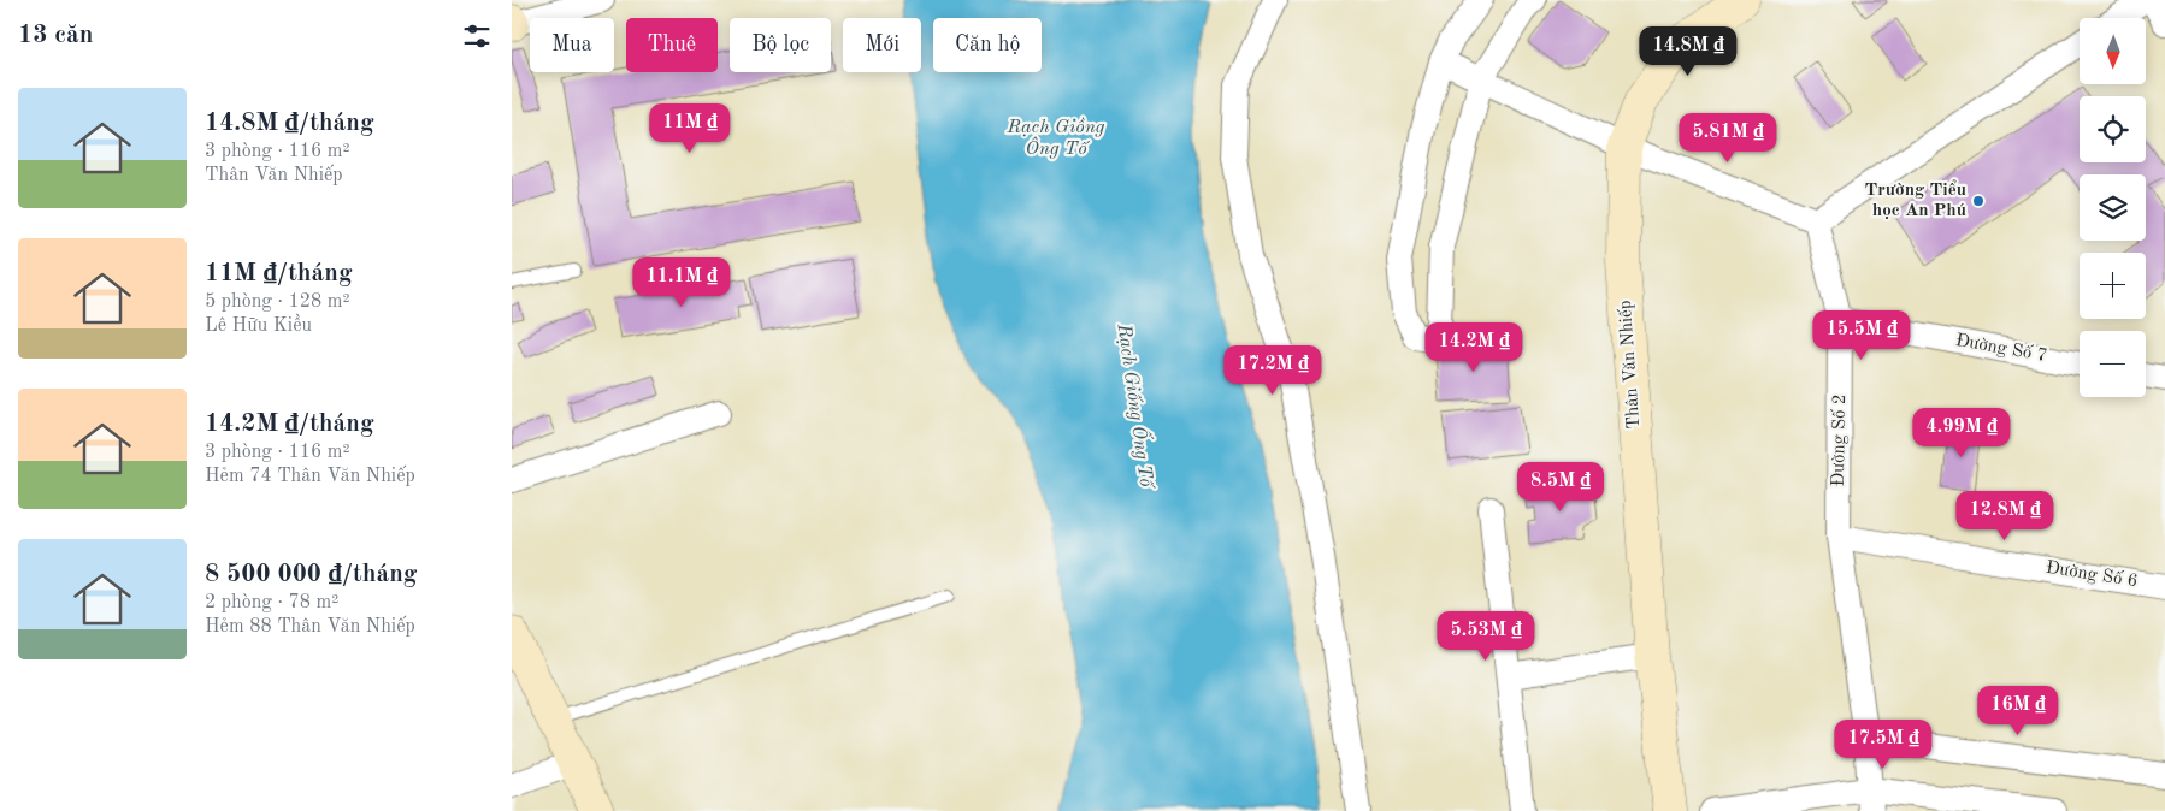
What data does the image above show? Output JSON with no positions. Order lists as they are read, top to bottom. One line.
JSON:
{"streets":{"street":["Đường Số 7","Thân Văn Nhiếp","Đường Số 2","Đường Số 6"]},"crossings":[["Đường Số 7","Đường Số 2"],["Đường Số 2","Đường Số 6"]],"water":["Rạch Giồng Ông Tố","Rạch Giống Ống Tố"],"places":["Trường Tiểu học An Phú"],"north":"bottom","page":{"heading":"13 căn","map_buttons":["+","−"],"chip":["Mua","Thuê","Bộ lọc","Mới","Căn hộ"],"price":["14.8M ₫","11M ₫","5.81M ₫","11.1M ₫","15.5M ₫","14.2M ₫","17.2M ₫","4.99M ₫","8.5M ₫","12.8M ₫","5.53M ₫","16M ₫","17.5M ₫"],"list":[{"name":"14.8M ₫/tháng","note":"3 phòng · 116 m² · Thân Văn Nhiếp"},{"name":"11M ₫/tháng","note":"5 phòng · 128 m² · Lê Hữu Kiều"},{"name":"14.2M ₫/tháng","note":"3 phòng · 116 m² · Hẻm 74 Thân Văn Nhiếp"},{"name":"8 500 000 ₫/tháng","note":"2 phòng · 78 m² · Hẻm 88 Thân Văn Nhiếp"}]}}
